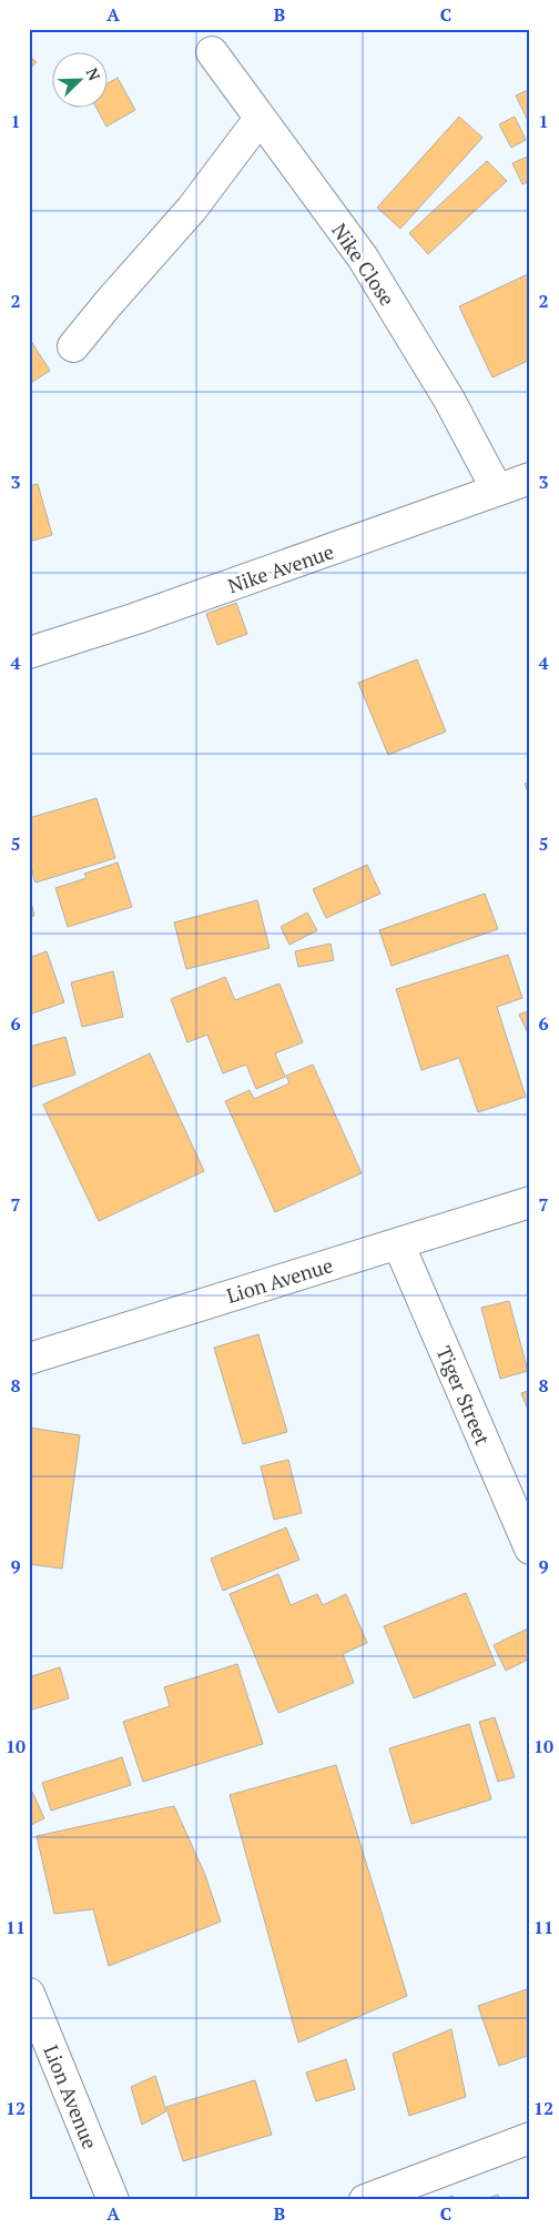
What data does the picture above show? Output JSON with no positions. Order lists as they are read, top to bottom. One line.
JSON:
{"streets":{"street":["Nike Close","Nike Avenue","Lion Avenue","Tiger Street"]},"crossings":[["Nike Close","Nike Avenue"],["Lion Avenue","Tiger Street"]],"north":"top right","grid":{"columns":["A","B","C"],"rows":["1","2","3","4","5","6","7","8","9","10","11","12"]}}
